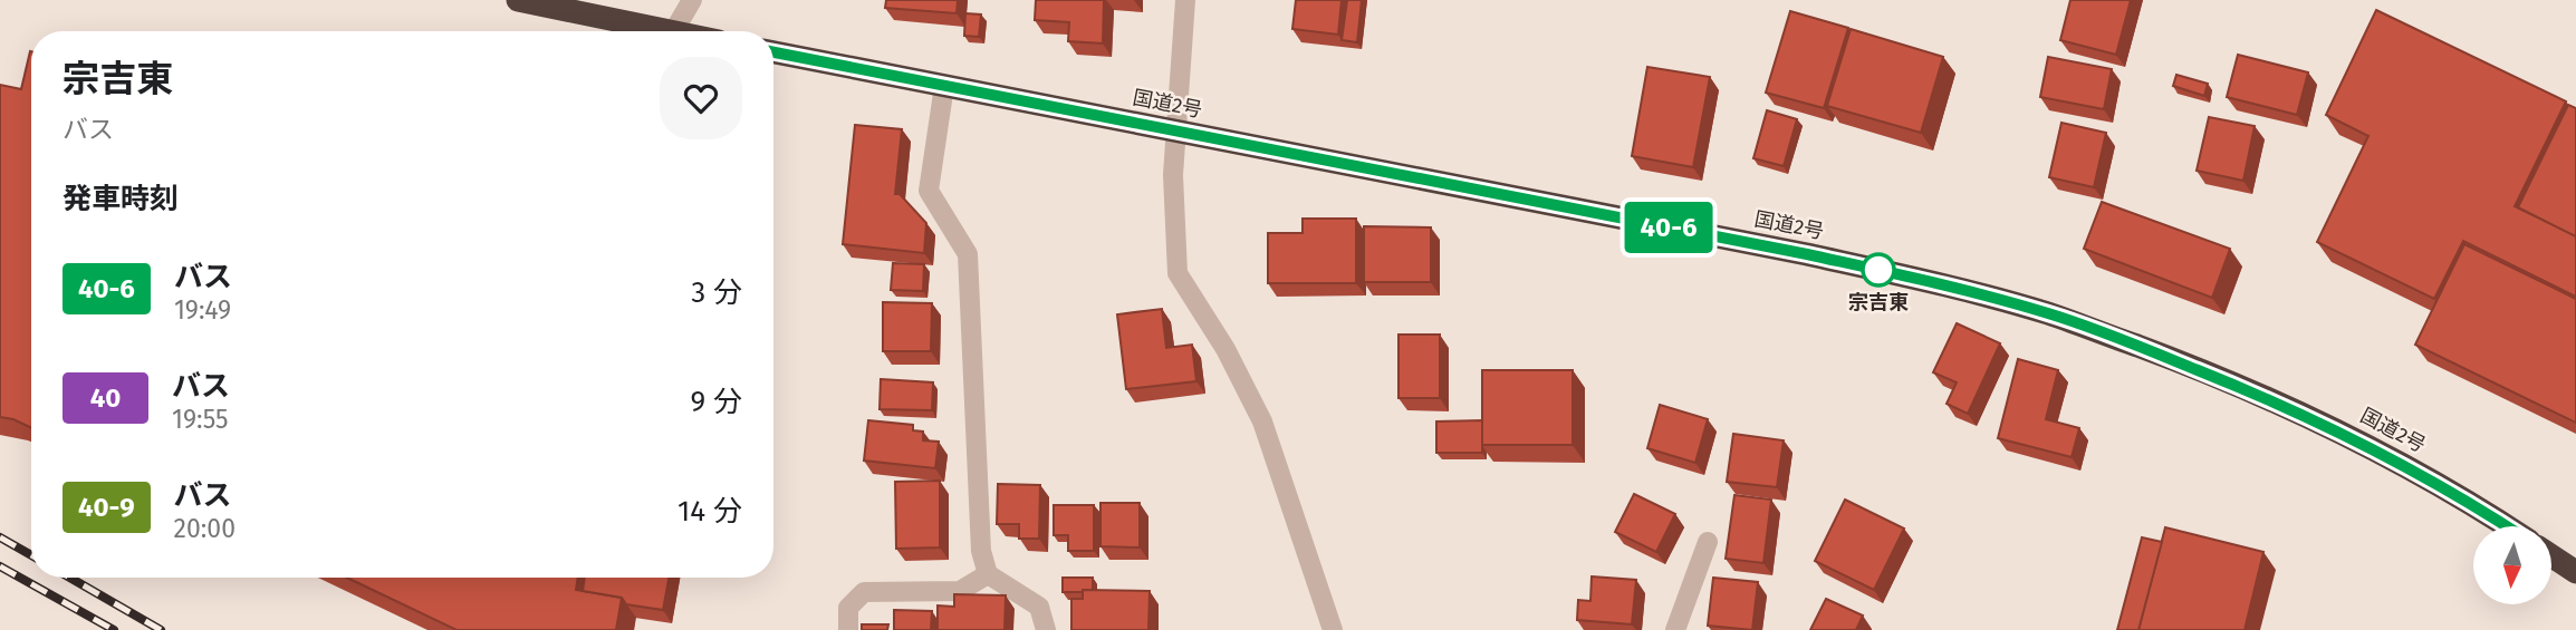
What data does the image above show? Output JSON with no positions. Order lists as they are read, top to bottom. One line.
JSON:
{"streets":{"highway":["国道2号"]},"places":["宗吉東"],"lines":["bus line 40-6"],"north":"bottom","page":{"on_map":"40-6","heading":[["宗吉東","バス"],"発車時刻"],"list":[{"mark":"40-6","name":"バス","note":"19:49","value":"3 分"},{"mark":"40","name":"バス","note":"19:55","value":"9 分"},{"mark":"40-9","name":"バス","note":"20:00","value":"14 分"}]}}
